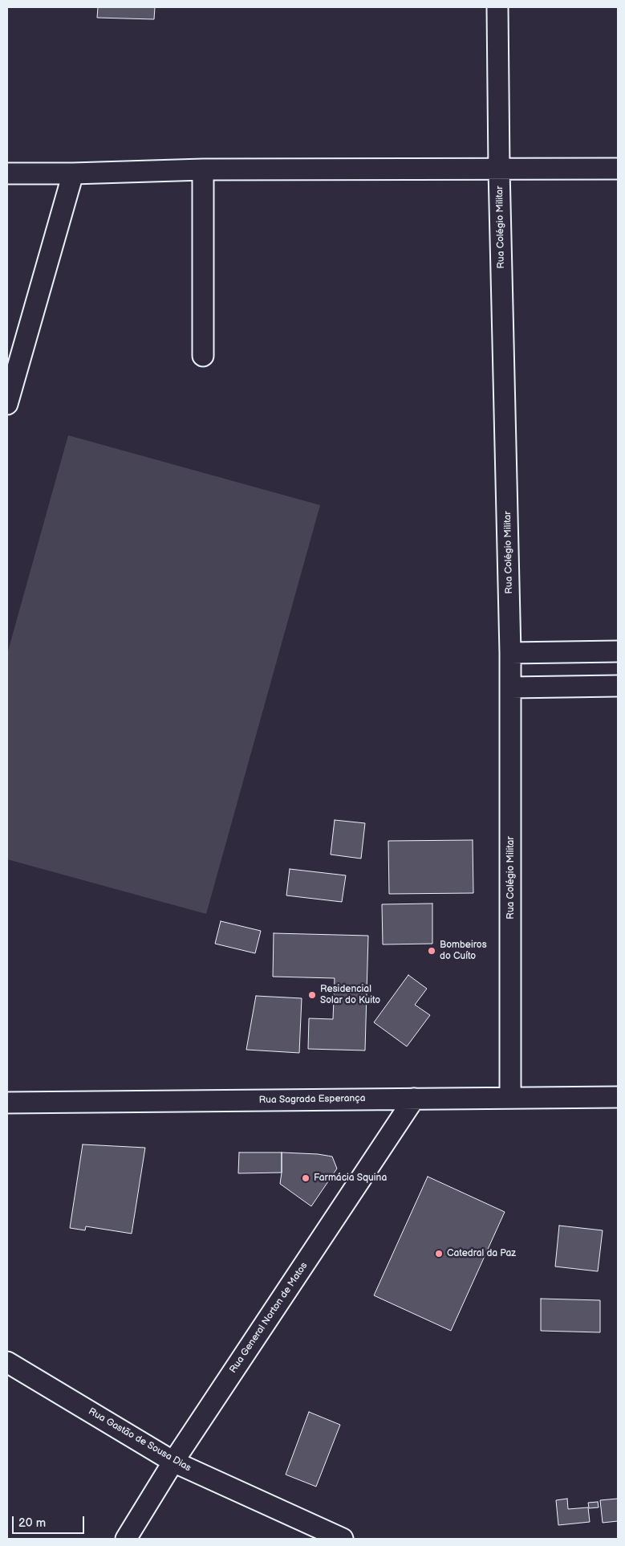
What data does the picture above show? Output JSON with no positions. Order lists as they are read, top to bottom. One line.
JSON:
{"streets":{"street":["Rua Colégio Militar","Rua Sagrada Esperança","Rua General Norton de Matos","Rua Gastão de Sousa Dias"]},"crossings":[["Rua Colégio Militar","Rua Sagrada Esperança"],["Rua Sagrada Esperança","Rua General Norton de Matos"],["Rua General Norton de Matos","Rua Gastão de Sousa Dias"]],"places":["Bombeiros do Cuíto","Residencial Solar do Kuito","Farmácia Squina","Catedral da Paz"],"scale_bar":"20 m"}
